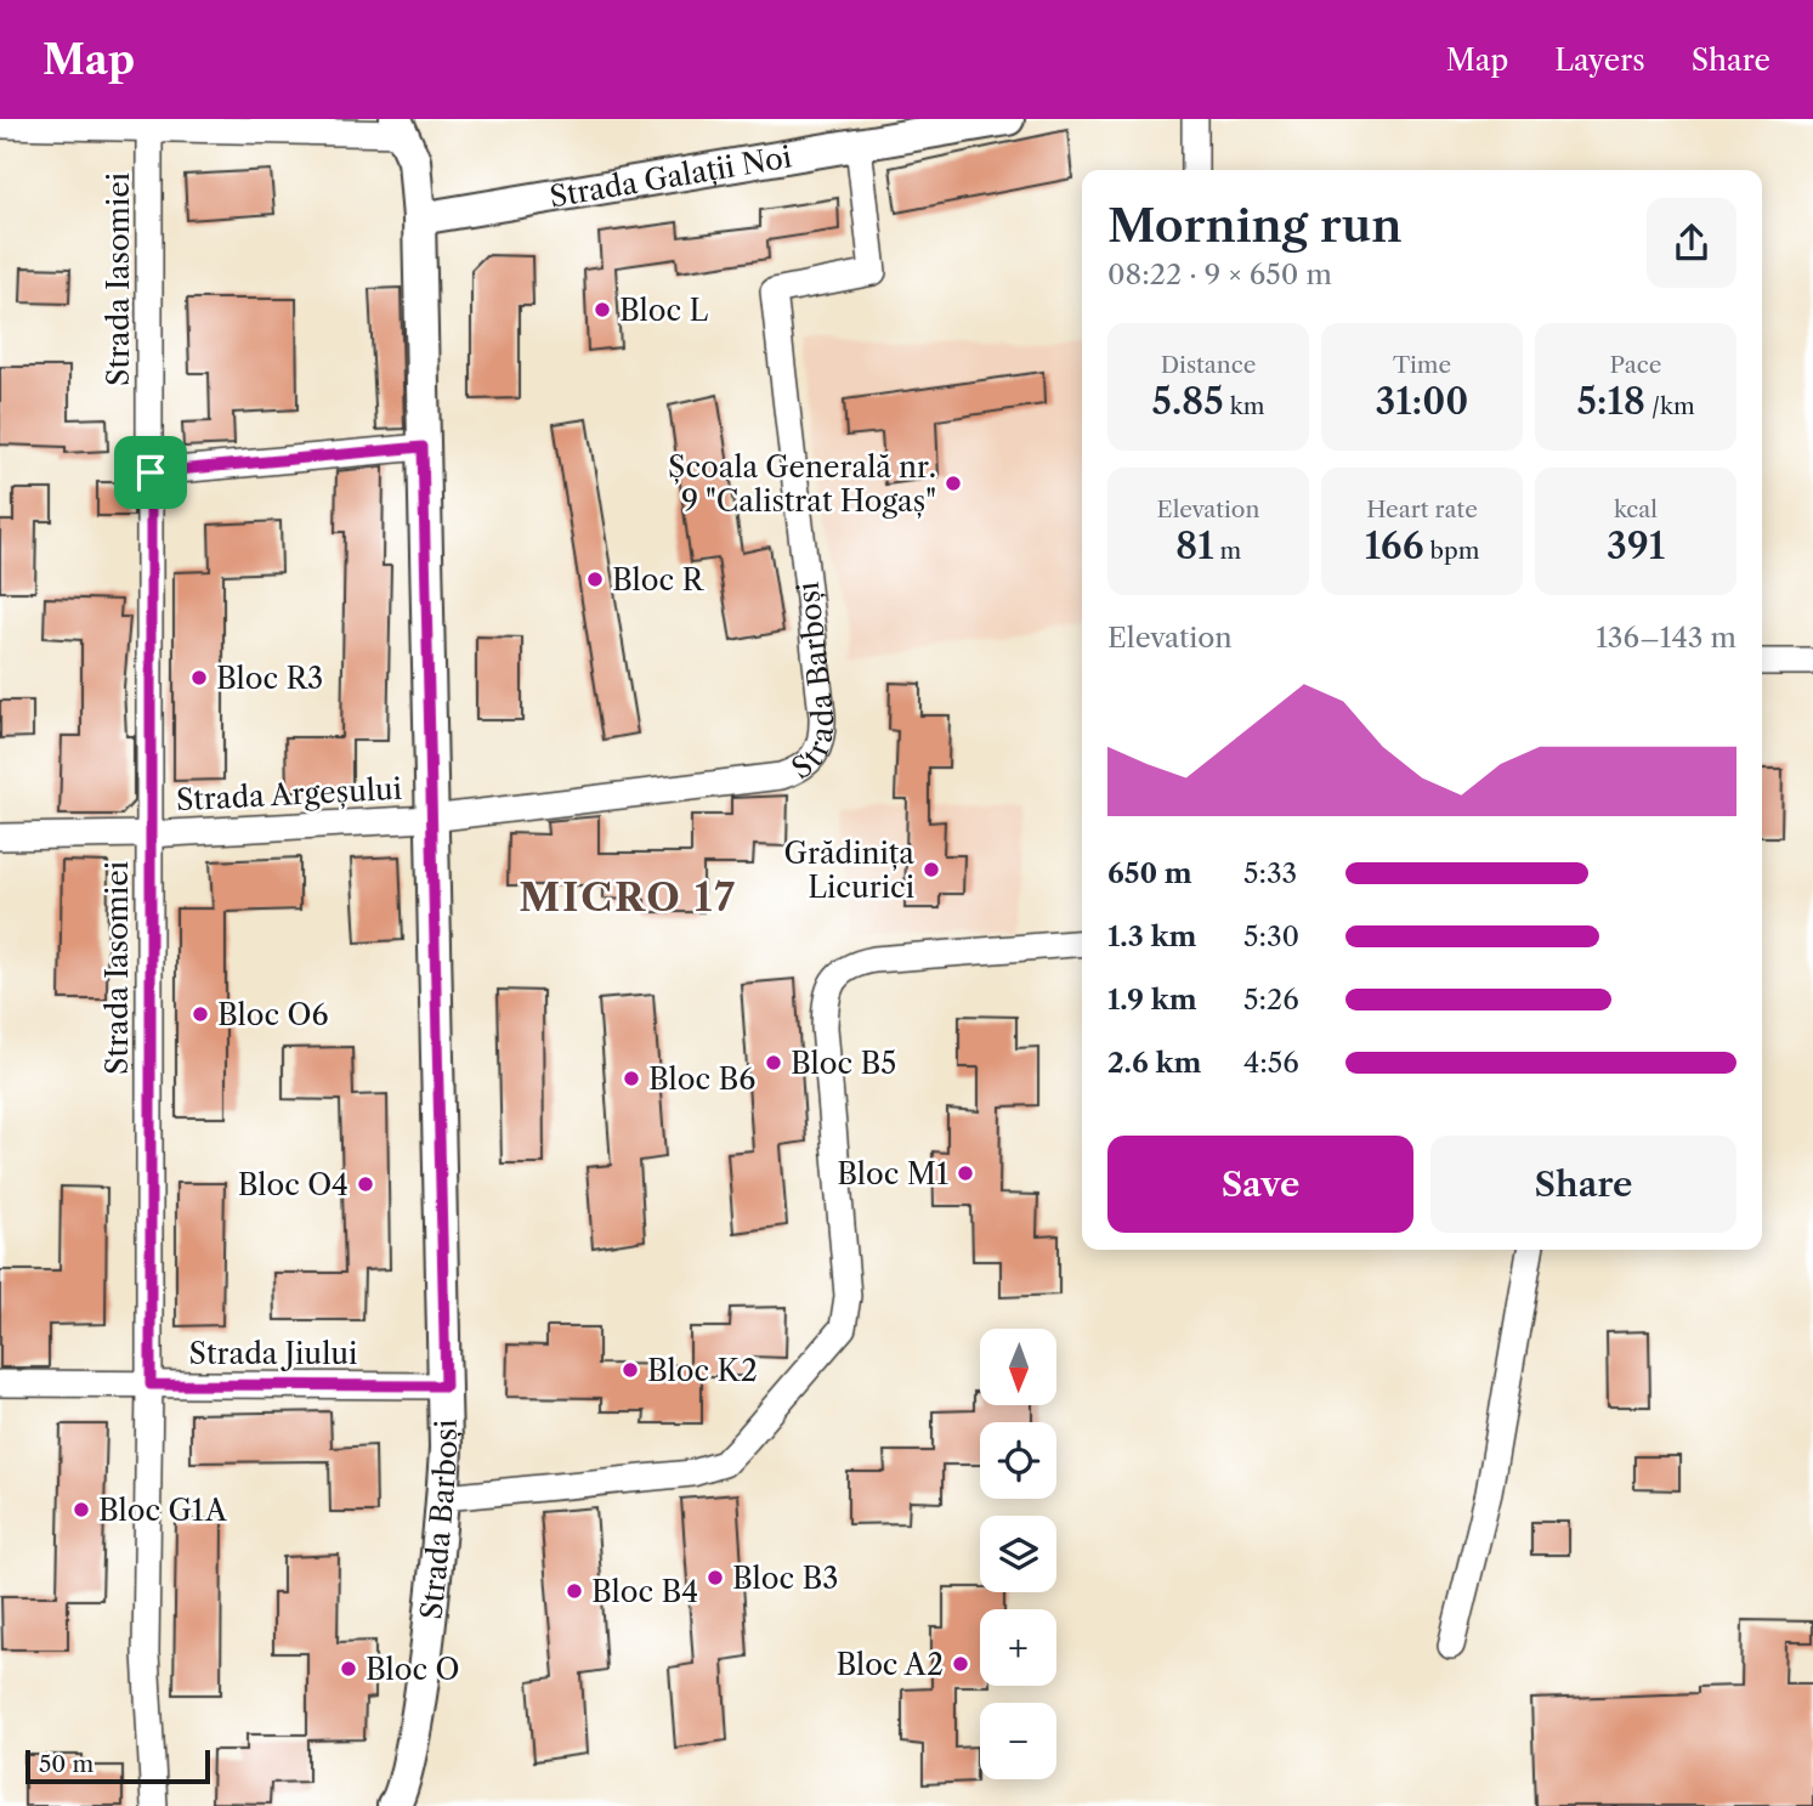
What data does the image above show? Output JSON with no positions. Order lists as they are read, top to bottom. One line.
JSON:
{"streets":{"street":["Strada Galații Noi","Strada Iasomiei","Strada Barboși","Strada Argeșului","Strada Jiului"]},"crossings":[["Strada Galații Noi","Strada Barboși"],["Strada Iasomiei","Strada Barboși"],["Strada Iasomiei","Strada Argeșului"],["Strada Iasomiei","Strada Jiului"],["Strada Barboși","Strada Argeșului"],["Strada Barboși","Strada Jiului"]],"districts":["MICRO 17"],"places":["Bloc L","Școala Generală nr. 9 \"Calistrat Hogaș\"","Bloc R","Bloc R3","Grădinița Licurici","Bloc O6","Bloc B5","Bloc B6","Bloc M1","Bloc O4","Bloc K2","Bloc G1A","Bloc B3","Bloc B4","Bloc A2","Bloc O"],"scale_bar":"50 m","north":"bottom","page":{"header":"Map","nav":["Map","Layers","Share"],"heading":["Morning run","08:22 · 9 × 650 m"],"stats":[["Distance","5.85 km"],["Time","31:00"],["Pace","5:18 /km"],["Elevation","81 m"],["Heart rate","166 bpm"],["kcal","391"]],"chart":["Elevation","136–143 m"],"list":[{"name":"650 m","note":"5:33"},{"name":"1.3 km","note":"5:30"},{"name":"1.9 km","note":"5:26"},{"name":"2.6 km","note":"4:56"}],"buttons":["Save","Share"],"map_buttons":["+","−"],"scale":"50 m"}}
